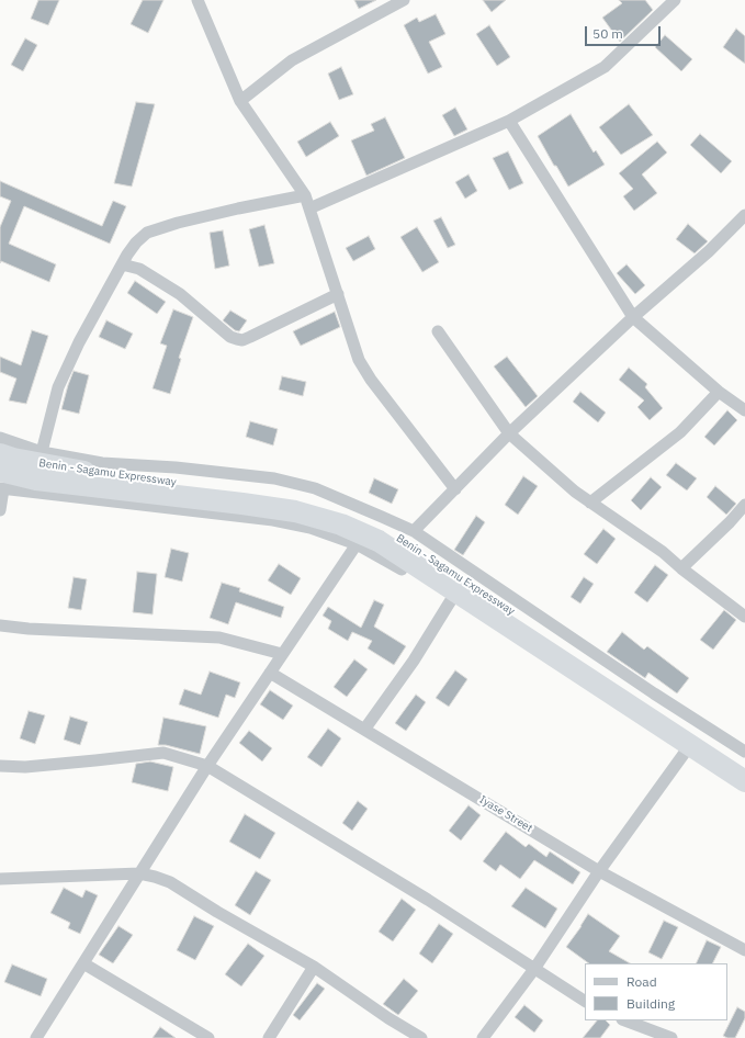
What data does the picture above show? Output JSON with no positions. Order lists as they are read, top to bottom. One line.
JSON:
{"streets":{"highway":["Benin - Sagamu Expressway"],"street":["Iyase Street"]},"legend":["Road","Building"],"scale_bar":"50 m"}
